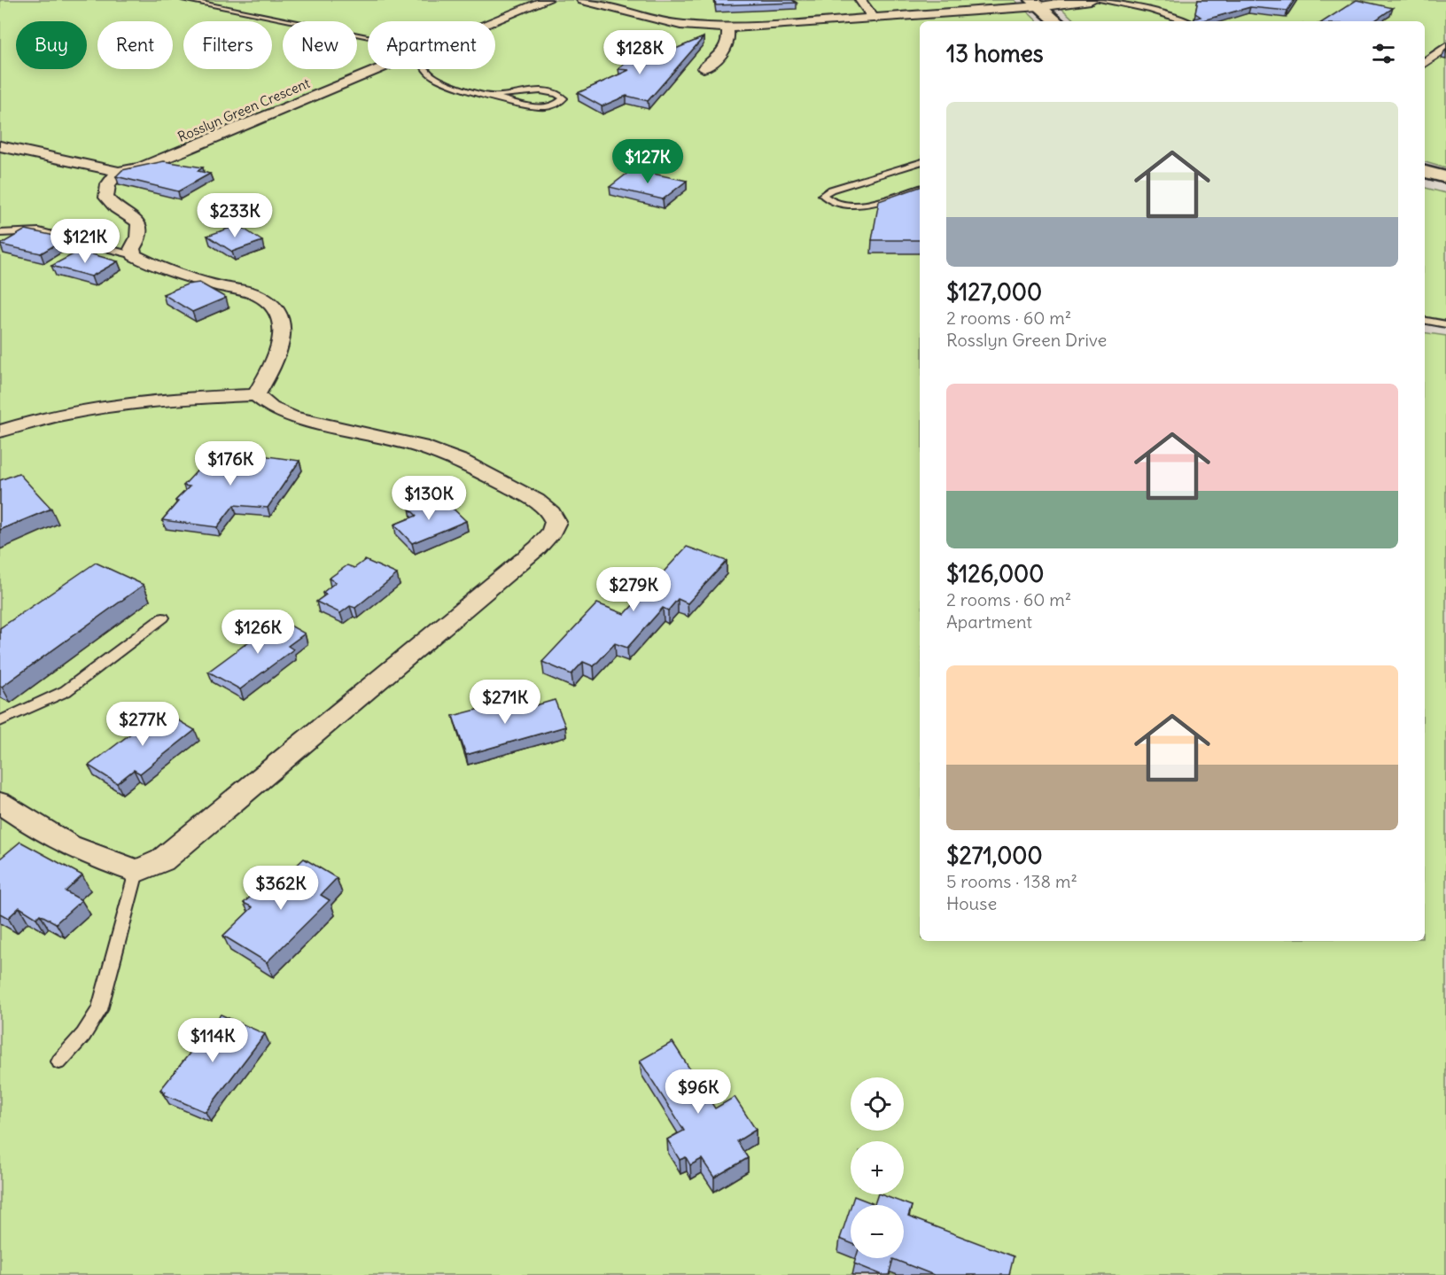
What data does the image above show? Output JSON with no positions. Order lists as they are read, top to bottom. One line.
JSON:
{"streets":{"street":["Rosslyn Green Crescent"]},"page":{"chip":["Buy","Rent","Filters","New","Apartment"],"heading":"13 homes","price":["$128K","$127K","$233K","$121K","$176K","$130K","$279K","$126K","$271K","$277K","$362K","$114K","$96K"],"list":[{"name":"$127,000","note":"2 rooms · 60 m² · Rosslyn Green Drive"},{"name":"$126,000","note":"2 rooms · 60 m² · Apartment"},{"name":"$271,000","note":"5 rooms · 138 m² · House"}],"map_buttons":["+","−"]}}
